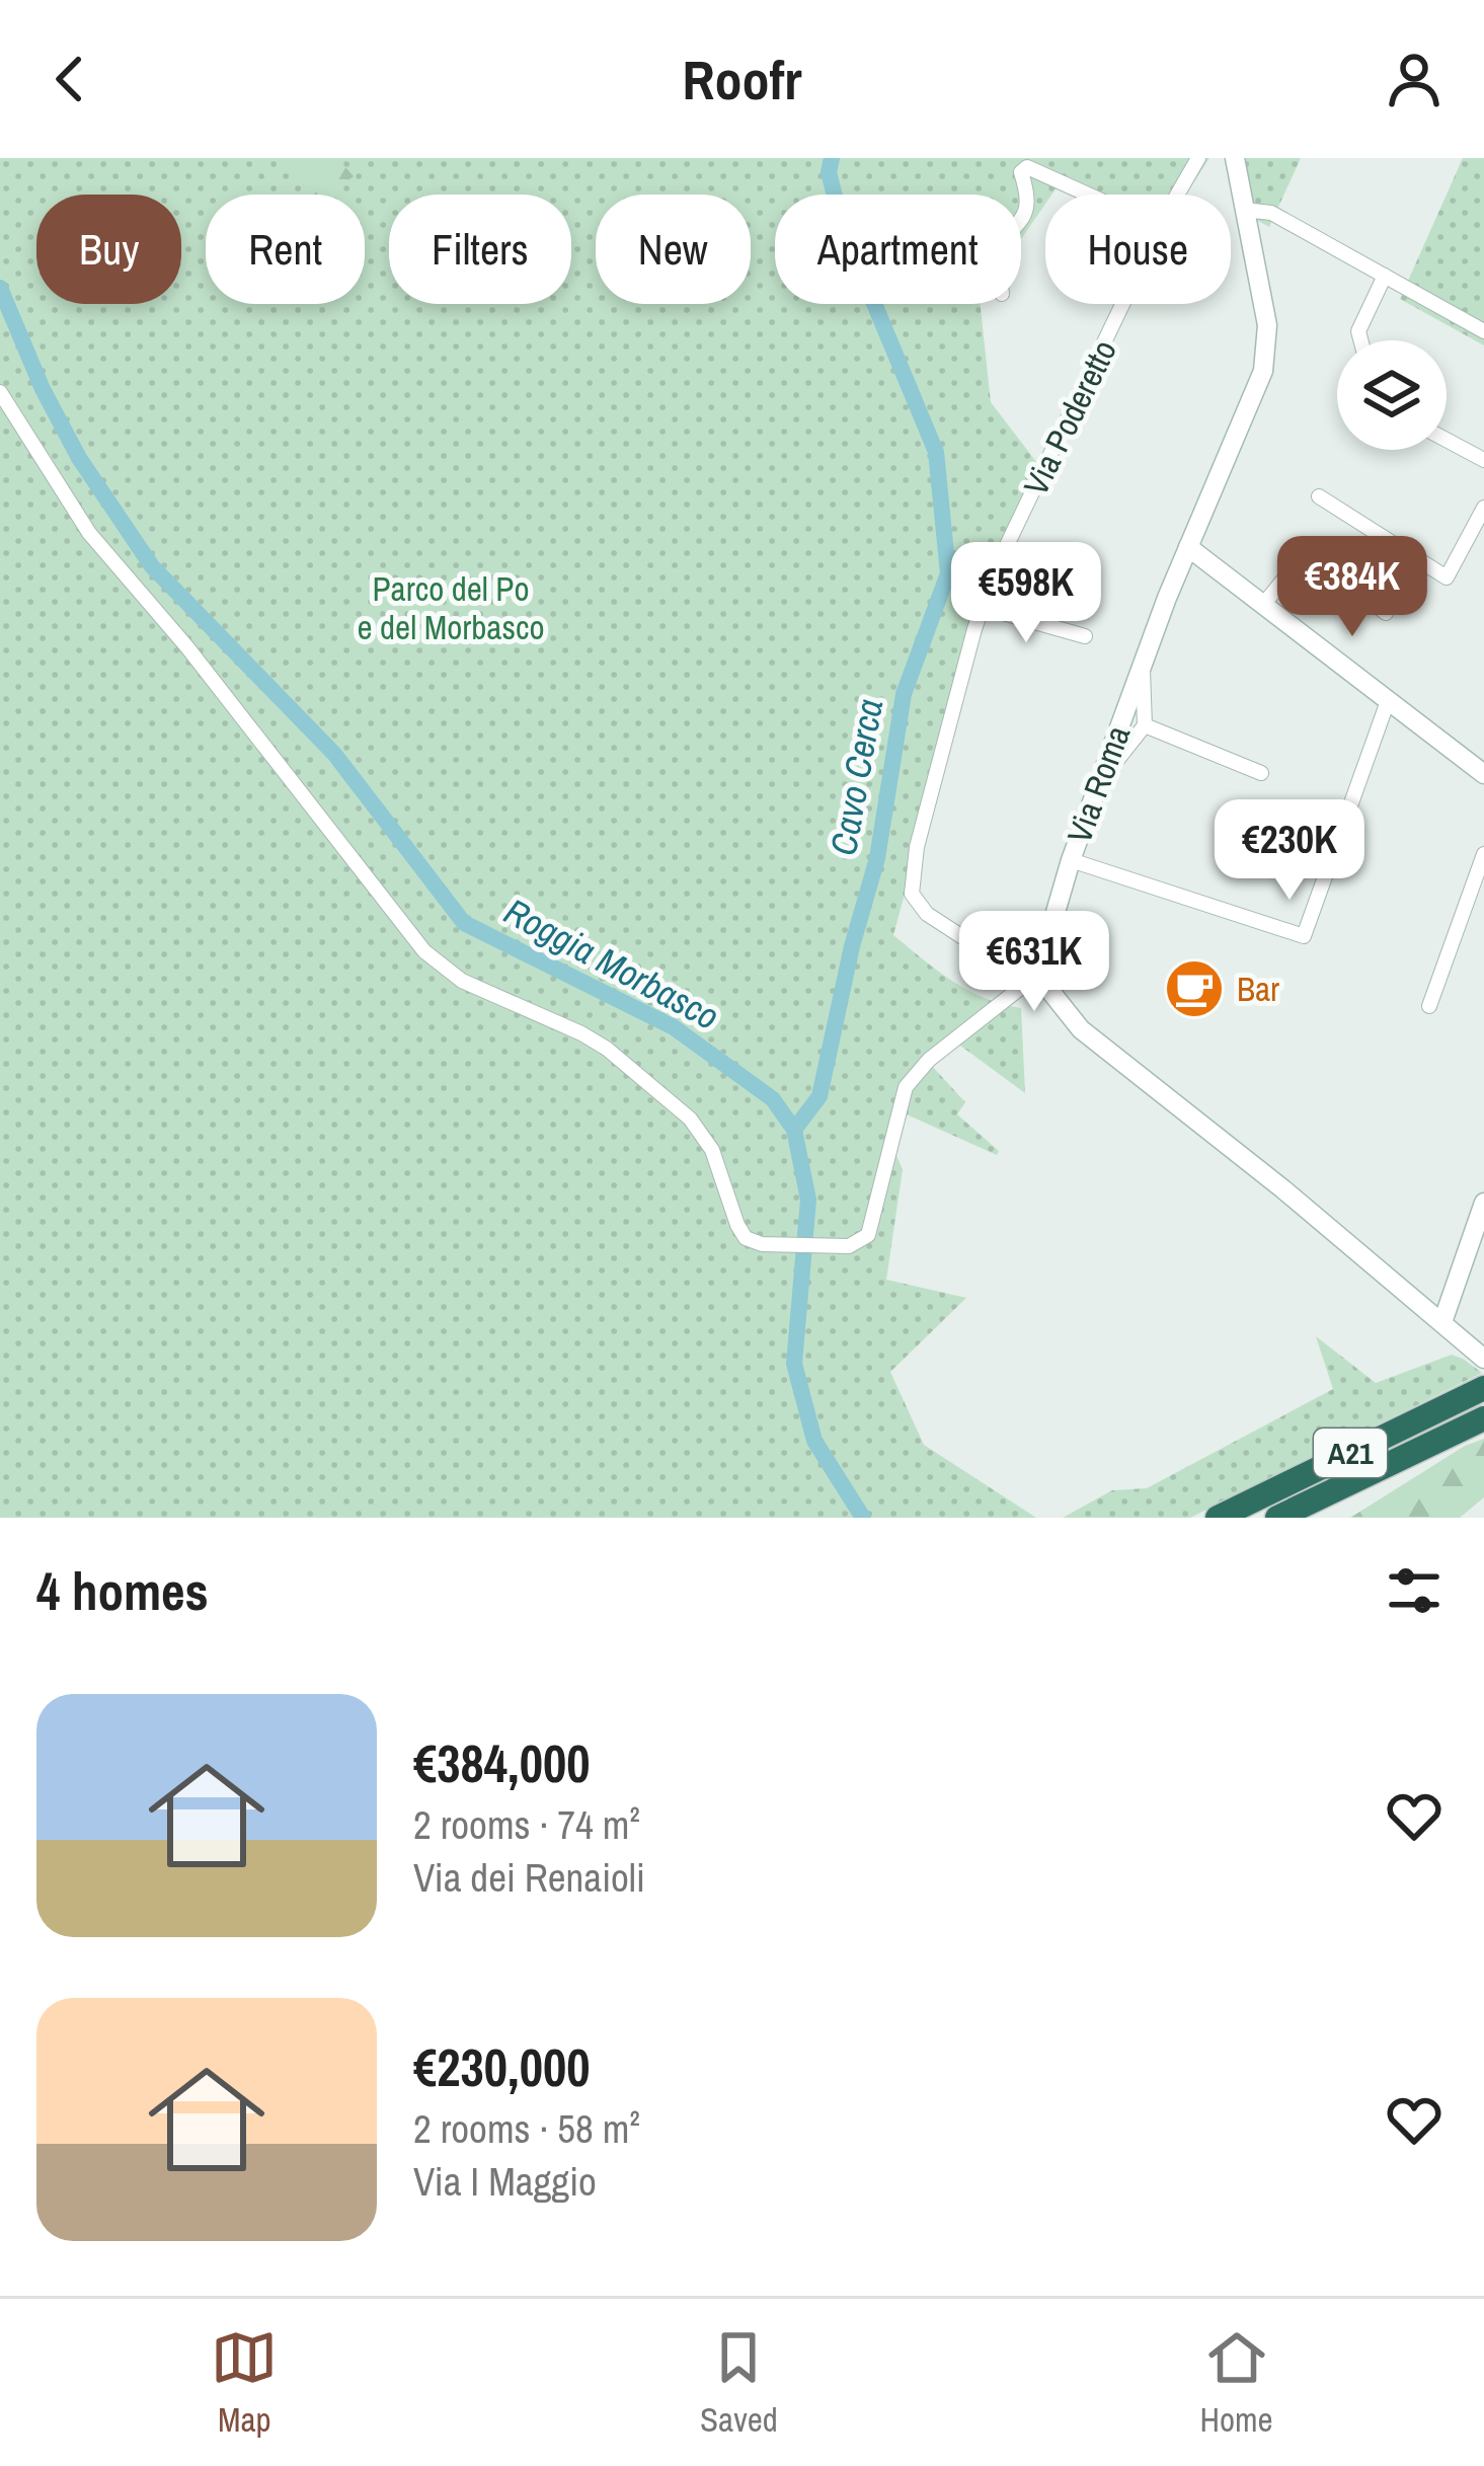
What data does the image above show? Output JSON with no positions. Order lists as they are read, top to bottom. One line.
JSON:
{"streets":{"highway":["A21"],"street":["Via Poderetto","Via Roma"]},"crossings":[["Via Poderetto","Via Roma"]],"water":["Cavo Cerca","Roggia Morbasco"],"parks":["Parco del Po e del Morbasco"],"places":{"cafe":["Bar"]},"page":{"header":"Roofr","chip":["Buy","Rent","Filters","New","Apartment","House"],"price":["€384K","€598K","€230K","€631K"],"heading":"4 homes","list":[{"name":"€384,000","note":"2 rooms · 74 m² · Via dei Renaioli"},{"name":"€230,000","note":"2 rooms · 58 m² · Via I Maggio"}],"tabs":["Map","Saved","Home"]}}
